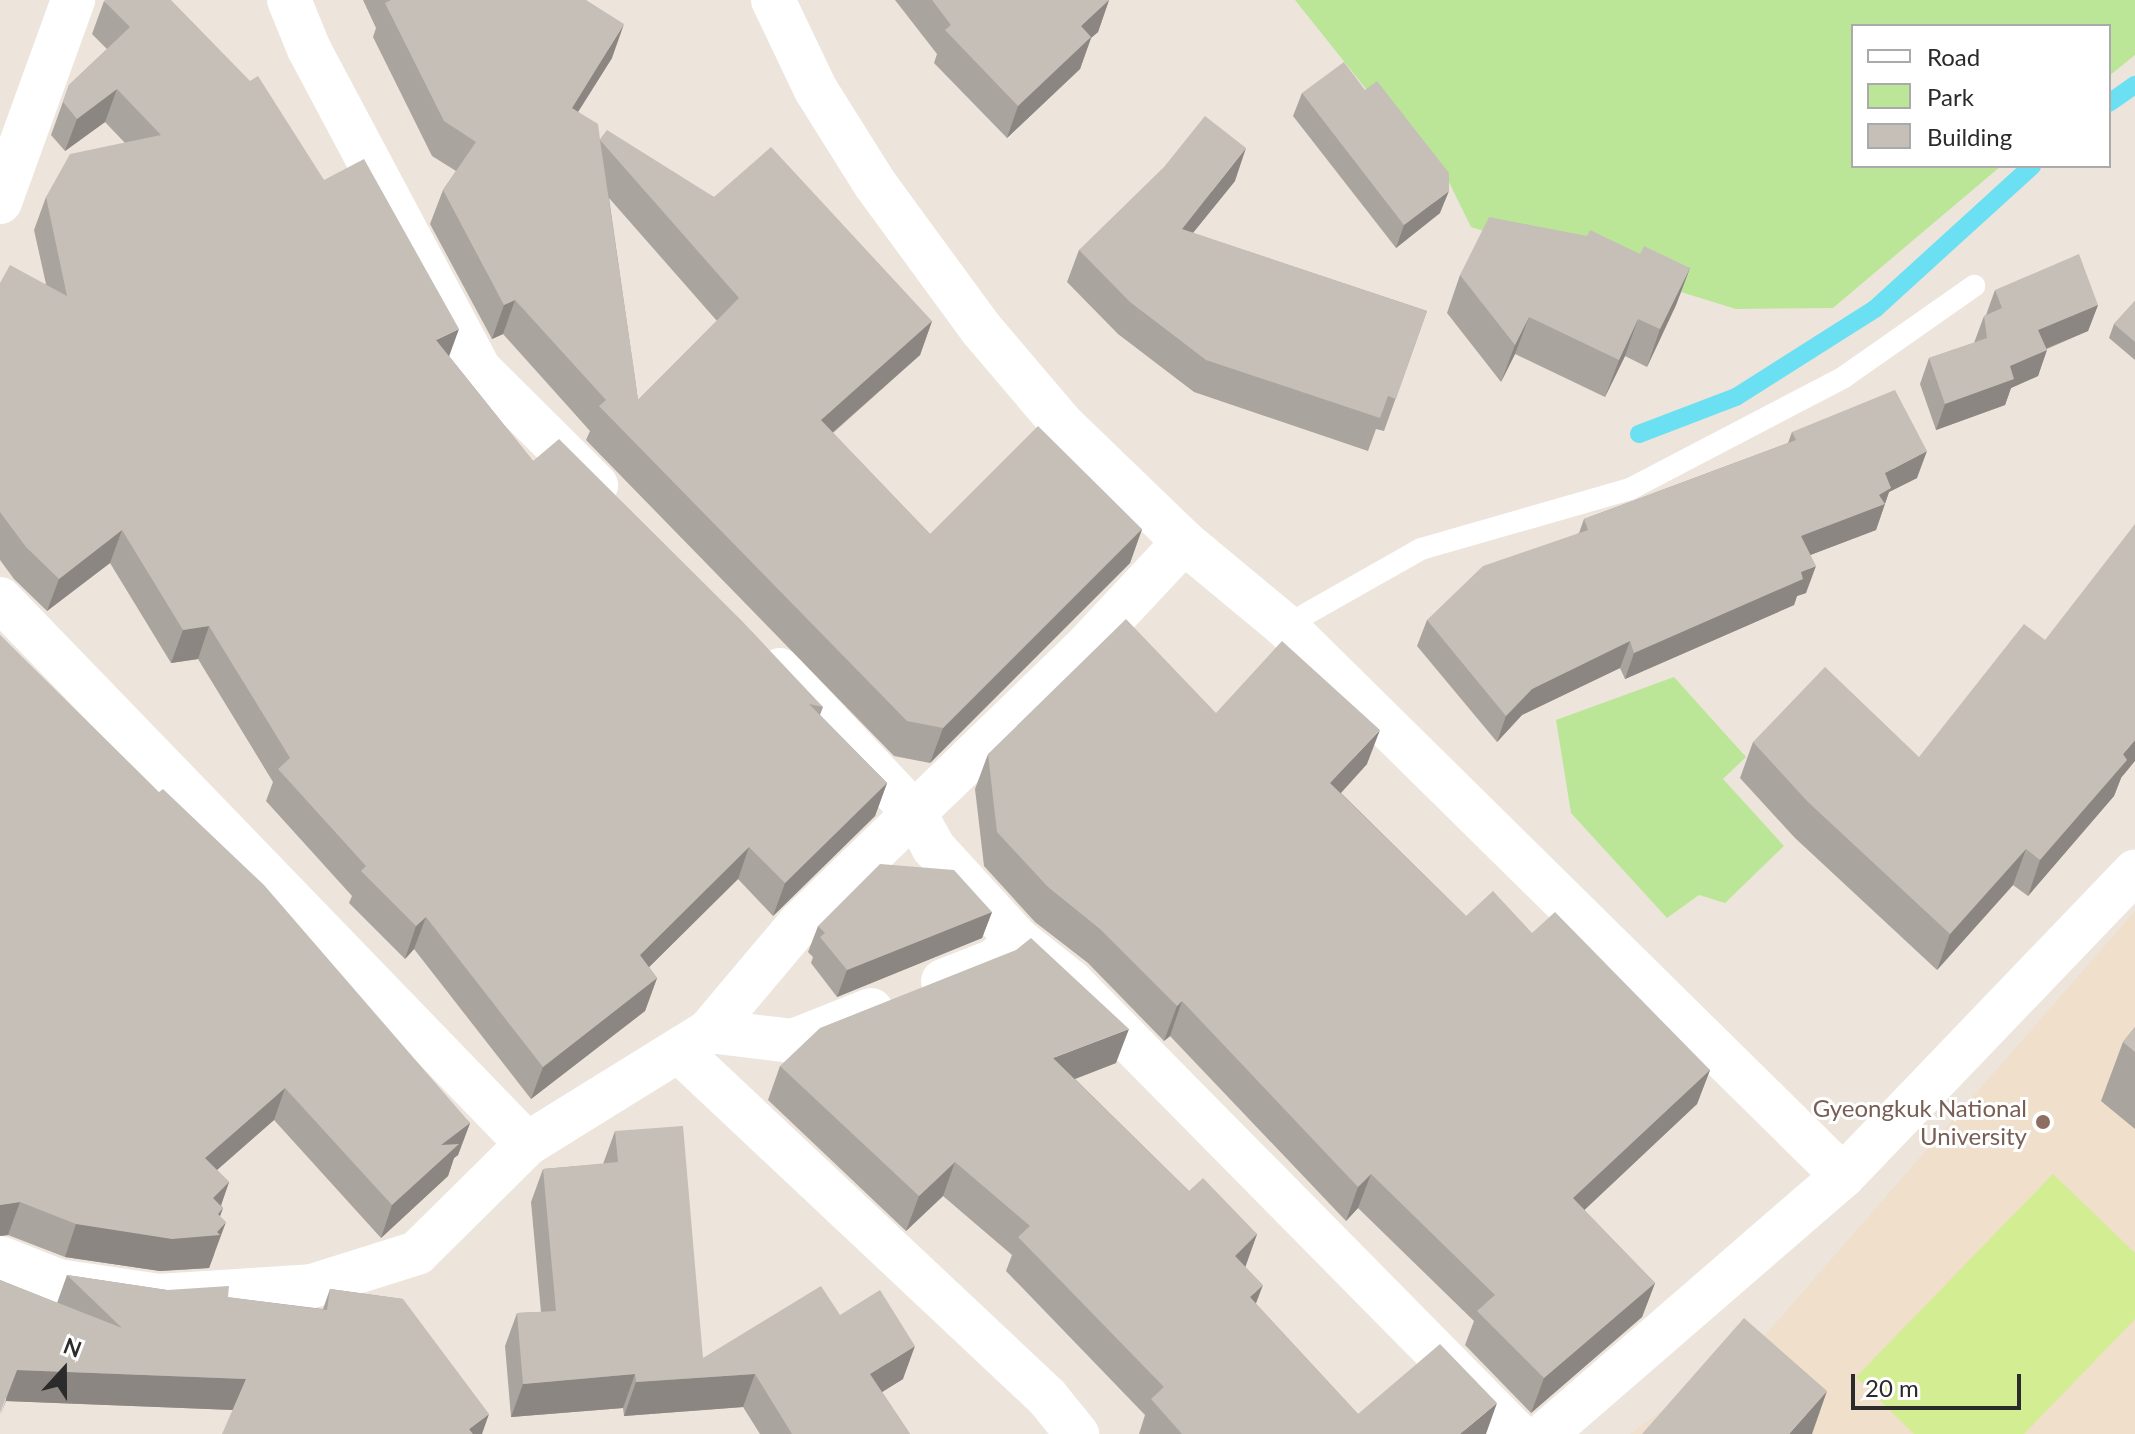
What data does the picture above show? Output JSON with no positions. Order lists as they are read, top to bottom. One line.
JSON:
{"places":["Gyeongkuk National University"],"legend":["Road","Park","Building"],"scale_bar":"20 m","north":"top"}
